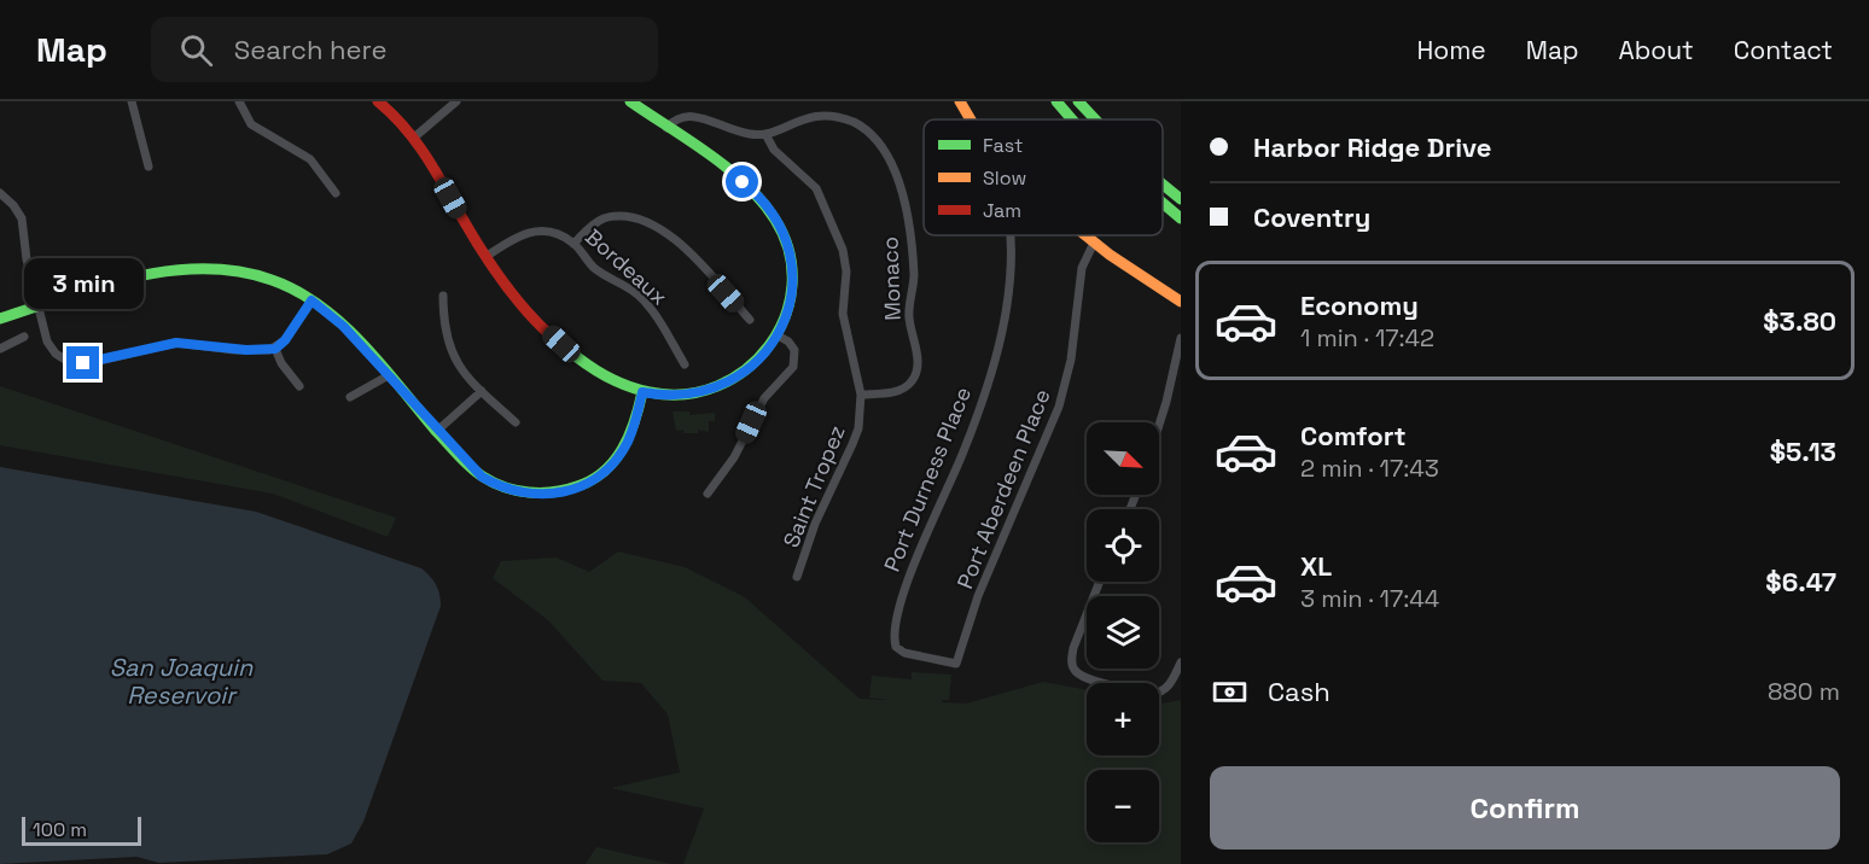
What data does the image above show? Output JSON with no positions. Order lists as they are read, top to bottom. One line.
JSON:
{"streets":{"street":["Bordeaux","Monaco","Port Durness Place","Saint Tropez","Port Aberdeen Place"]},"crossings":[["Monaco","Saint Tropez"],["Port Durness Place","Port Aberdeen Place"]],"water":["San Joaquin Reservoir"],"legend":["Fast","Slow","Jam"],"scale_bar":"100 m","north":"bottom right","page":{"header":"Map","search":"Search here","nav":["Home","Map","About","Contact"],"banner":["Harbor Ridge Drive","Coventry"],"bubble":"3 min","list":[{"name":"Economy","note":"1 min · 17:42","value":"$3.80"},{"name":"Comfort","note":"2 min · 17:43","value":"$5.13"},{"name":"XL","note":"3 min · 17:44","value":"$6.47"}],"map_buttons":["+","−"],"pay":["Cash","880 m"],"buttons":"Confirm","scale":"100 m"}}
